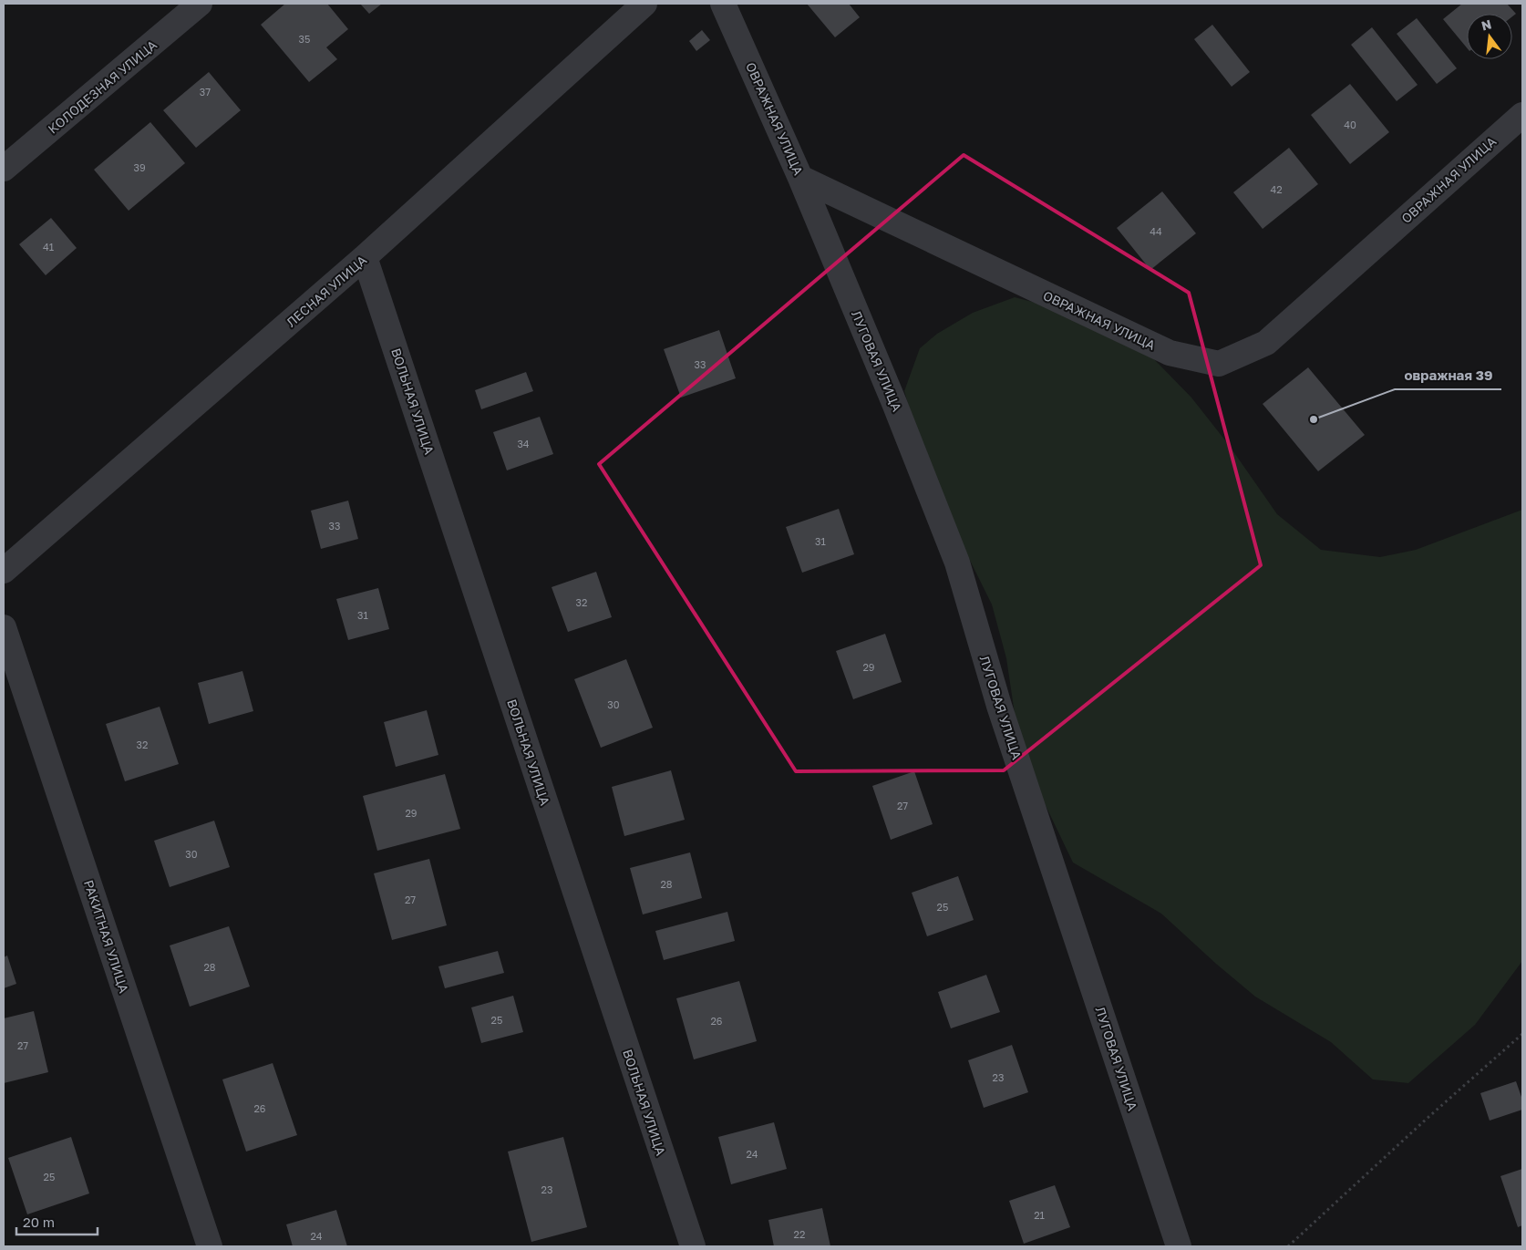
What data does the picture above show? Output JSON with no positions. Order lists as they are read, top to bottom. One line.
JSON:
{"streets":{"street":["КОЛОДЕЗНАЯ УЛИЦА","ОВРАЖНАЯ УЛИЦА","ЛЕСНАЯ УЛИЦА","ЛУГОВАЯ УЛИЦА","ВОЛЬНАЯ УЛИЦА","РАКИТНАЯ УЛИЦА"]},"crossings":[["ОВРАЖНАЯ УЛИЦА","ЛУГОВАЯ УЛИЦА"],["ЛЕСНАЯ УЛИЦА","ВОЛЬНАЯ УЛИЦА"]],"places":["овражная 39"],"house_numbers":["35","37","40","39","42","44","41","33","34","33","31","32","31","29","30","32","27","29","30","28","27","25","28","25","26","27","23","26","24","25","23","21","22","24"],"scale_bar":"20 m","north":"top"}
